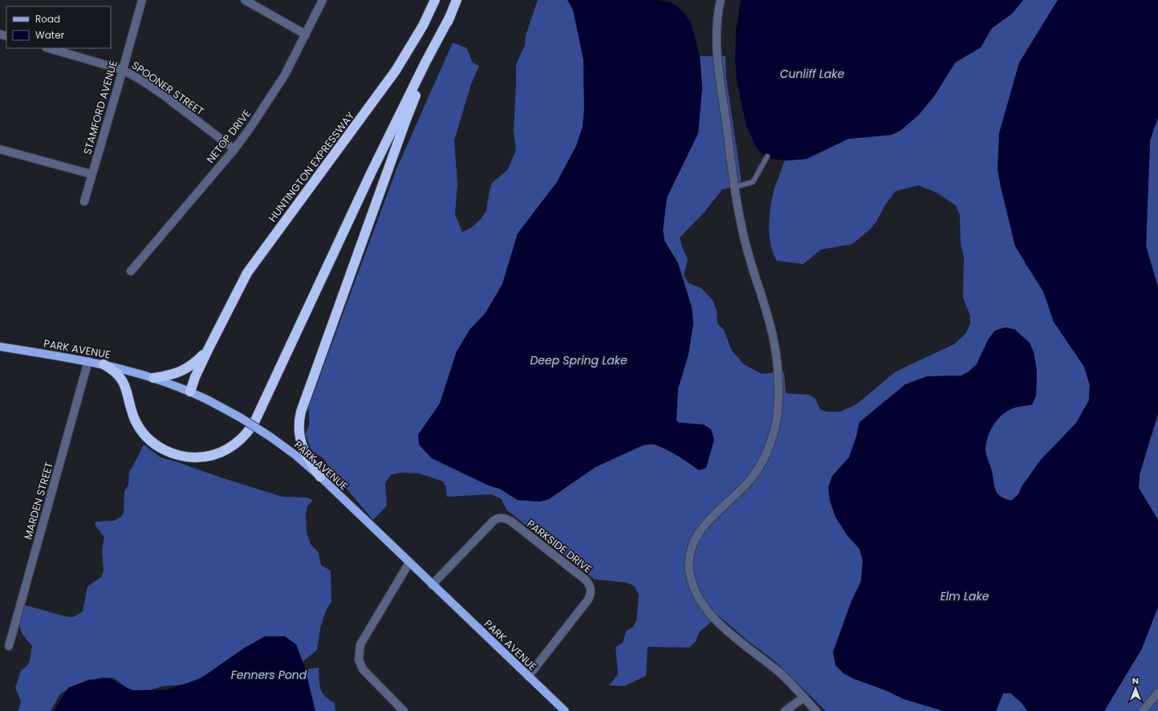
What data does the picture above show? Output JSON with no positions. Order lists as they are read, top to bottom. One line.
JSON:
{"streets":{"highway":["HUNTINGTON EXPRESSWAY"],"main road":["PARK AVENUE"],"street":["SPOONER STREET","STAMFORD AVENUE","NETOP DRIVE","MARDEN STREET","PARKSIDE DRIVE"]},"crossings":[["SPOONER STREET","STAMFORD AVENUE"],["SPOONER STREET","NETOP DRIVE"],["HUNTINGTON EXPRESSWAY","PARK AVENUE"],["PARK AVENUE","MARDEN STREET"],["PARK AVENUE","PARKSIDE DRIVE"]],"water":["Cunliff Lake","Deep Spring Lake","Elm Lake","Fenners Pond"],"legend":["Road","Water"],"north":"top"}
